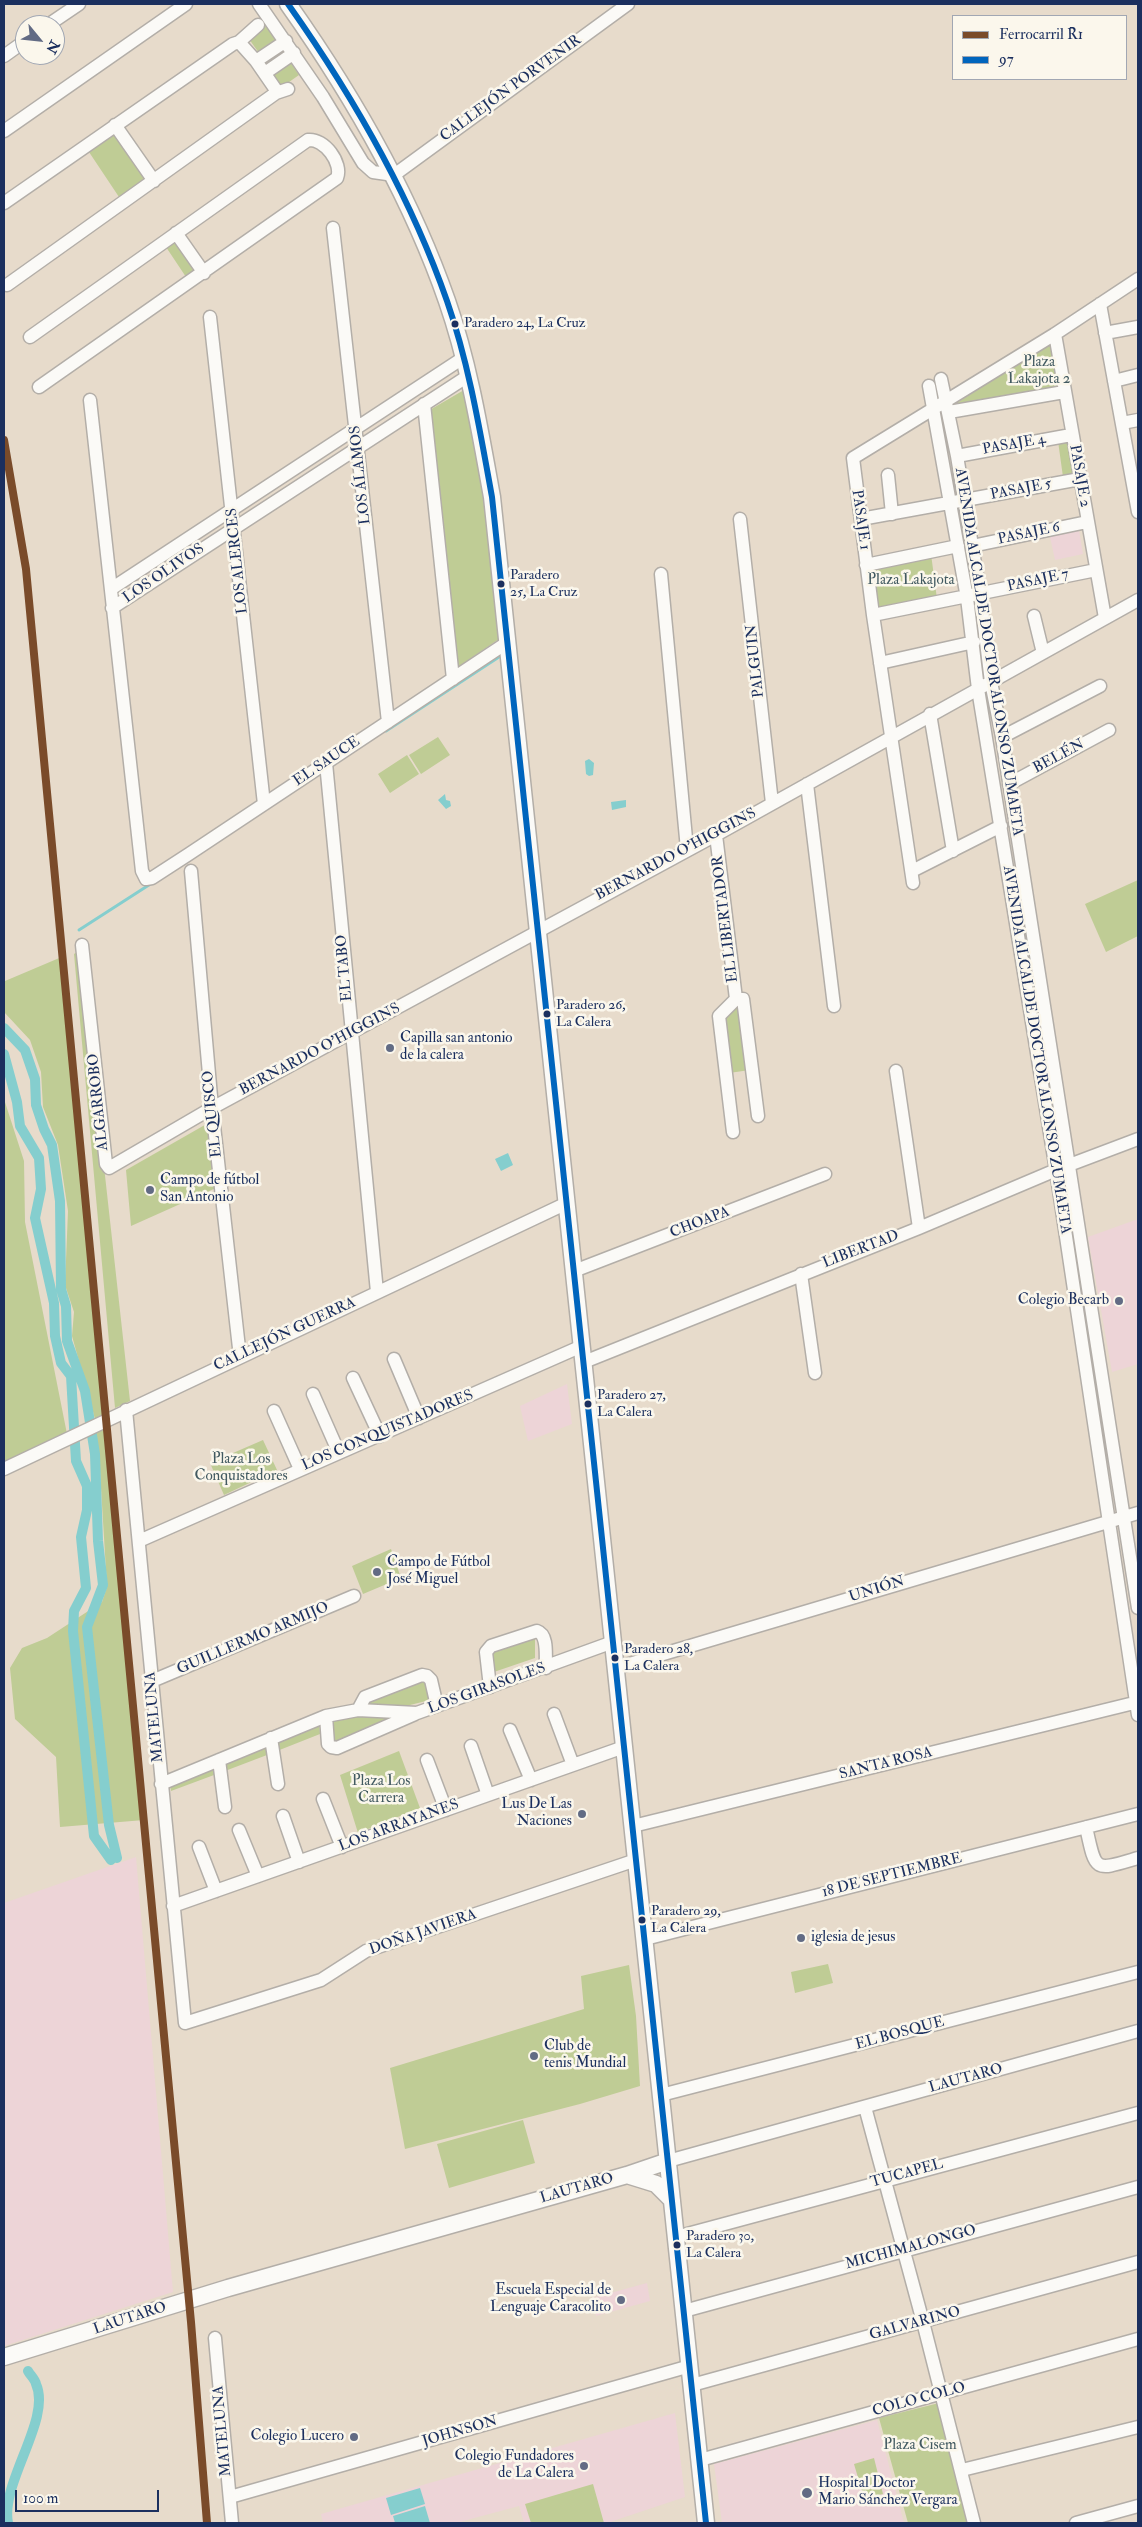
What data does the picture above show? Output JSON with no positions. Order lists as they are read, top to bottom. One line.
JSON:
{"streets":{"main road":["LAUTARO"],"street":["CALLEJÓN PORVENIR","PASAJE 4","LOS ÁLAMOS","PASAJE 2","PASAJE 5","PASAJE 1","PASAJE 6","LOS ALERCES","LOS OLIVOS","PASAJE 7","AVENIDA ALCALDE DOCTOR ALONSO ZUMAETA","PALGUIN","BELÉN","EL SAUCE","BERNARDO O'HIGGINS","EL LIBERTADOR","EL TABO","ALGARROBO","EL QUISCO","CHOAPA","LIBERTAD","CALLEJÓN GUERRA","LOS CONQUISTADORES","UNIÓN","GUILLERMO ARMIJO","LOS GIRASOLES","MATELUNA","SANTA ROSA","LOS ARRAYANES","18 DE SEPTIEMBRE","DOÑA JAVIERA","EL BOSQUE","TUCAPEL","MICHIMALONGO","GALVARINO","COLO COLO","JOHNSON"]},"crossings":[["PASAJE 4","PASAJE 2"],["PASAJE 4","AVENIDA ALCALDE DOCTOR ALONSO ZUMAETA"],["LOS ÁLAMOS","LOS OLIVOS"],["LOS ÁLAMOS","EL SAUCE"],["PASAJE 2","PASAJE 5"],["PASAJE 2","PASAJE 6"],["PASAJE 2","PASAJE 7"],["PASAJE 2","BERNARDO O'HIGGINS"],["PASAJE 5","PASAJE 1"],["PASAJE 5","AVENIDA ALCALDE DOCTOR ALONSO ZUMAETA"],["PASAJE 1","AVENIDA ALCALDE DOCTOR ALONSO ZUMAETA"],["PASAJE 1","BERNARDO O'HIGGINS"],["PASAJE 6","AVENIDA ALCALDE DOCTOR ALONSO ZUMAETA"],["LOS ALERCES","LOS OLIVOS"],["LOS ALERCES","EL SAUCE"],["LOS OLIVOS","EL SAUCE"],["PASAJE 7","AVENIDA ALCALDE DOCTOR ALONSO ZUMAETA"],["AVENIDA ALCALDE DOCTOR ALONSO ZUMAETA","BELÉN"],["AVENIDA ALCALDE DOCTOR ALONSO ZUMAETA","BERNARDO O'HIGGINS"],["AVENIDA ALCALDE DOCTOR ALONSO ZUMAETA","LIBERTAD"],["AVENIDA ALCALDE DOCTOR ALONSO ZUMAETA","UNIÓN"],["AVENIDA ALCALDE DOCTOR ALONSO ZUMAETA","SANTA ROSA"],["PALGUIN","BERNARDO O'HIGGINS"],["EL SAUCE","EL TABO"],["BERNARDO O'HIGGINS","EL LIBERTADOR"],["BERNARDO O'HIGGINS","EL TABO"],["BERNARDO O'HIGGINS","ALGARROBO"],["BERNARDO O'HIGGINS","EL QUISCO"],["EL TABO","CALLEJÓN GUERRA"],["ALGARROBO","EL QUISCO"],["EL QUISCO","CALLEJÓN GUERRA"],["LIBERTAD","LOS CONQUISTADORES"],["CALLEJÓN GUERRA","MATELUNA"],["LOS CONQUISTADORES","MATELUNA"],["GUILLERMO ARMIJO","MATELUNA"],["LOS GIRASOLES","MATELUNA"],["MATELUNA","LOS ARRAYANES"],["MATELUNA","DOÑA JAVIERA"],["MATELUNA","JOHNSON"]],"parks":["Plaza Lakajota 2","Plaza Lakajota","Plaza Los Conquistadores","Plaza Los Carrera","Plaza Cisem"],"places":["Paradero 24, La Cruz","Paradero 25, La Cruz","Paradero 26, La Calera","Capilla san antonio de la calera","Campo de fútbol San Antonio","Colegio Becarb","Paradero 27, La Calera","Campo de Fútbol José Miguel","Paradero 28, La Calera","Lus De Las Naciones","Paradero 29, La Calera","iglesia de jesus","Club de tenis Mundial","Paradero 30, La Calera","Escuela Especial de Lenguaje Caracolito","Colegio Lucero","Colegio Fundadores de La Calera","Hospital Doctor Mario Sánchez Vergara"],"lines":["transit line 97","rail line R1"],"legend":["Ferrocarril R1","97"],"scale_bar":"100 m","north":"bottom right"}
